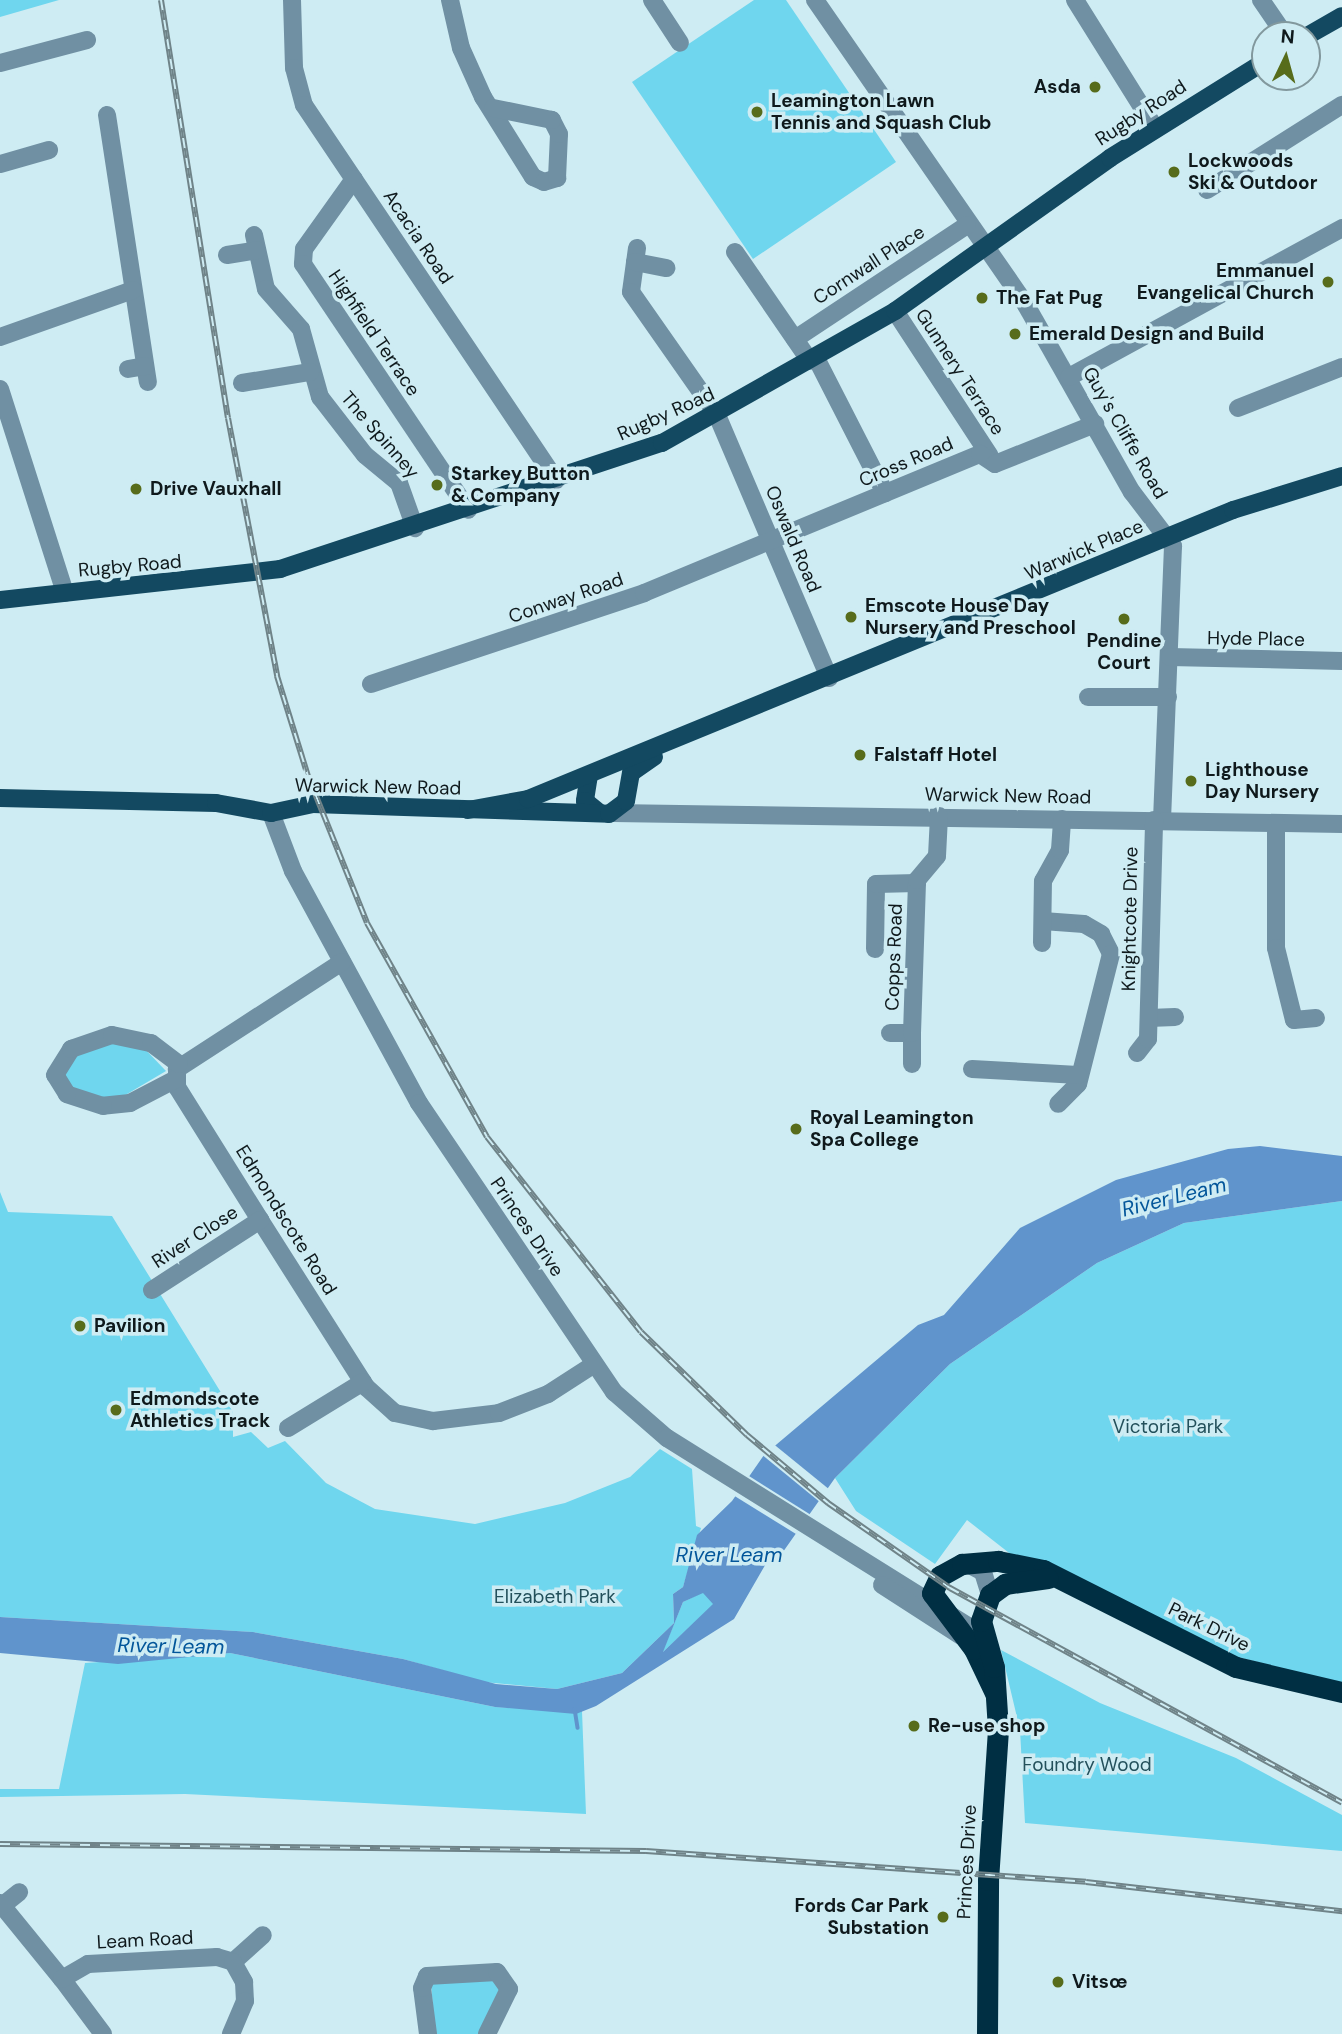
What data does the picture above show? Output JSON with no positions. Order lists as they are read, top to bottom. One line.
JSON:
{"streets":{"highway":["Princes Drive","Park Drive"],"main road":["Rugby Road","Warwick Place","Warwick New Road"],"street":["Acacia Road","Cornwall Place","Highfield Terrace","Gunnery Terrace","Guy's Cliffe Road","The Spinney","Cross Road","Oswald Road","Conway Road","Hyde Place","Knightcote Drive","Copps Road","Edmondscote Road","River Close","Leam Road"]},"crossings":[["Rugby Road","Acacia Road"],["Rugby Road","Highfield Terrace"],["Rugby Road","Gunnery Terrace"],["Rugby Road","Guy's Cliffe Road"],["Rugby Road","The Spinney"],["Rugby Road","Oswald Road"],["Acacia Road","Highfield Terrace"],["Cornwall Place","Guy's Cliffe Road"],["Gunnery Terrace","Cross Road"],["Guy's Cliffe Road","Cross Road"],["Guy's Cliffe Road","Warwick Place"],["Cross Road","Oswald Road"],["Cross Road","Conway Road"],["Oswald Road","Warwick Place"],["Oswald Road","Conway Road"],["Warwick Place","Warwick New Road"],["Warwick New Road","Knightcote Drive"],["Warwick New Road","Copps Road"],["Warwick New Road","Princes Drive"],["Edmondscote Road","Princes Drive"],["Edmondscote Road","River Close"]],"water":["River Leam"],"parks":["Victoria Park","Elizabeth Park","Foundry Wood"],"places":["Asda","Leamington Lawn Tennis and Squash Club","Lockwoods Ski & Outdoor","Emmanuel Evangelical Church","The Fat Pug","Emerald Design and Build","Starkey Button & Company","Drive Vauxhall","Emscote House Day Nursery and Preschool","Pendine Court","Falstaff Hotel","Lighthouse Day Nursery","Royal Leamington Spa College","Pavilion","Edmondscote Athletics Track","Re-use shop","Fords Car Park Substation","Vitsœ"],"north":"top"}
